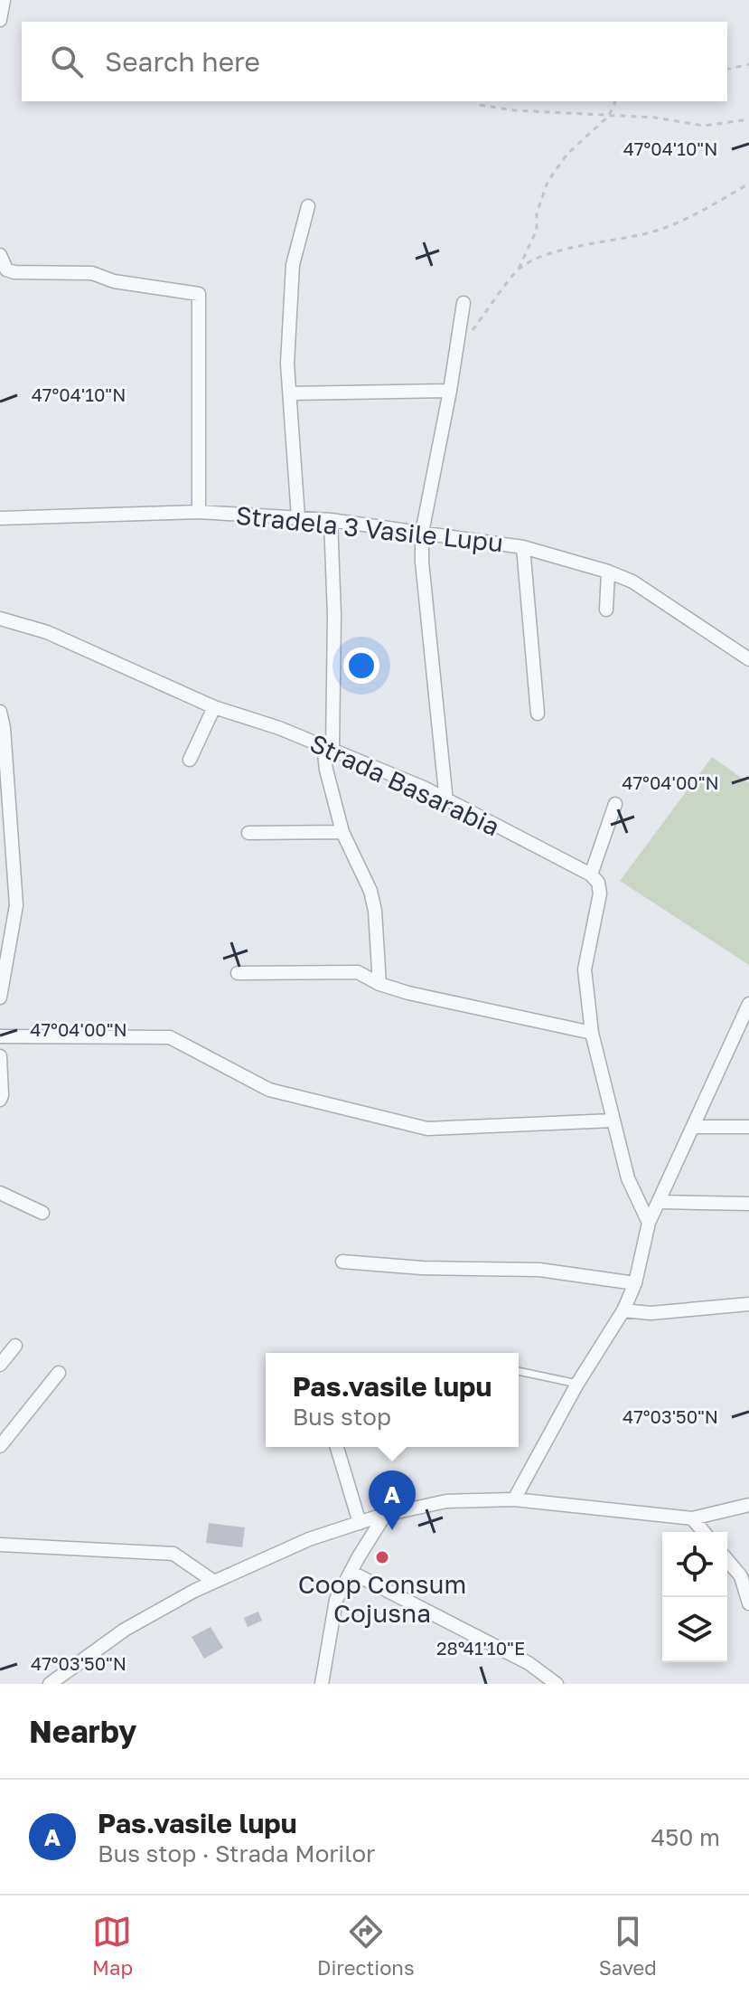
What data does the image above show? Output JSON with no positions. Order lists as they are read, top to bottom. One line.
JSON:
{"streets":{"street":["Stradela 3 Vasile Lupu","Strada Basarabia"]},"places":["Coop Consum Cojusna"],"page":{"search":"Search here","popup":["Pas.vasile lupu","Bus stop"],"pins":"A","heading":"Nearby","list":[{"mark":"A","name":"Pas.vasile lupu","note":"Bus stop · Strada Morilor","value":"450 m"}],"nav":["Map","Directions","Saved"]},"coordinates":["47°04'10\"N","47°04'00\"N","47°03'50\"N","28°41'10\"E"]}
